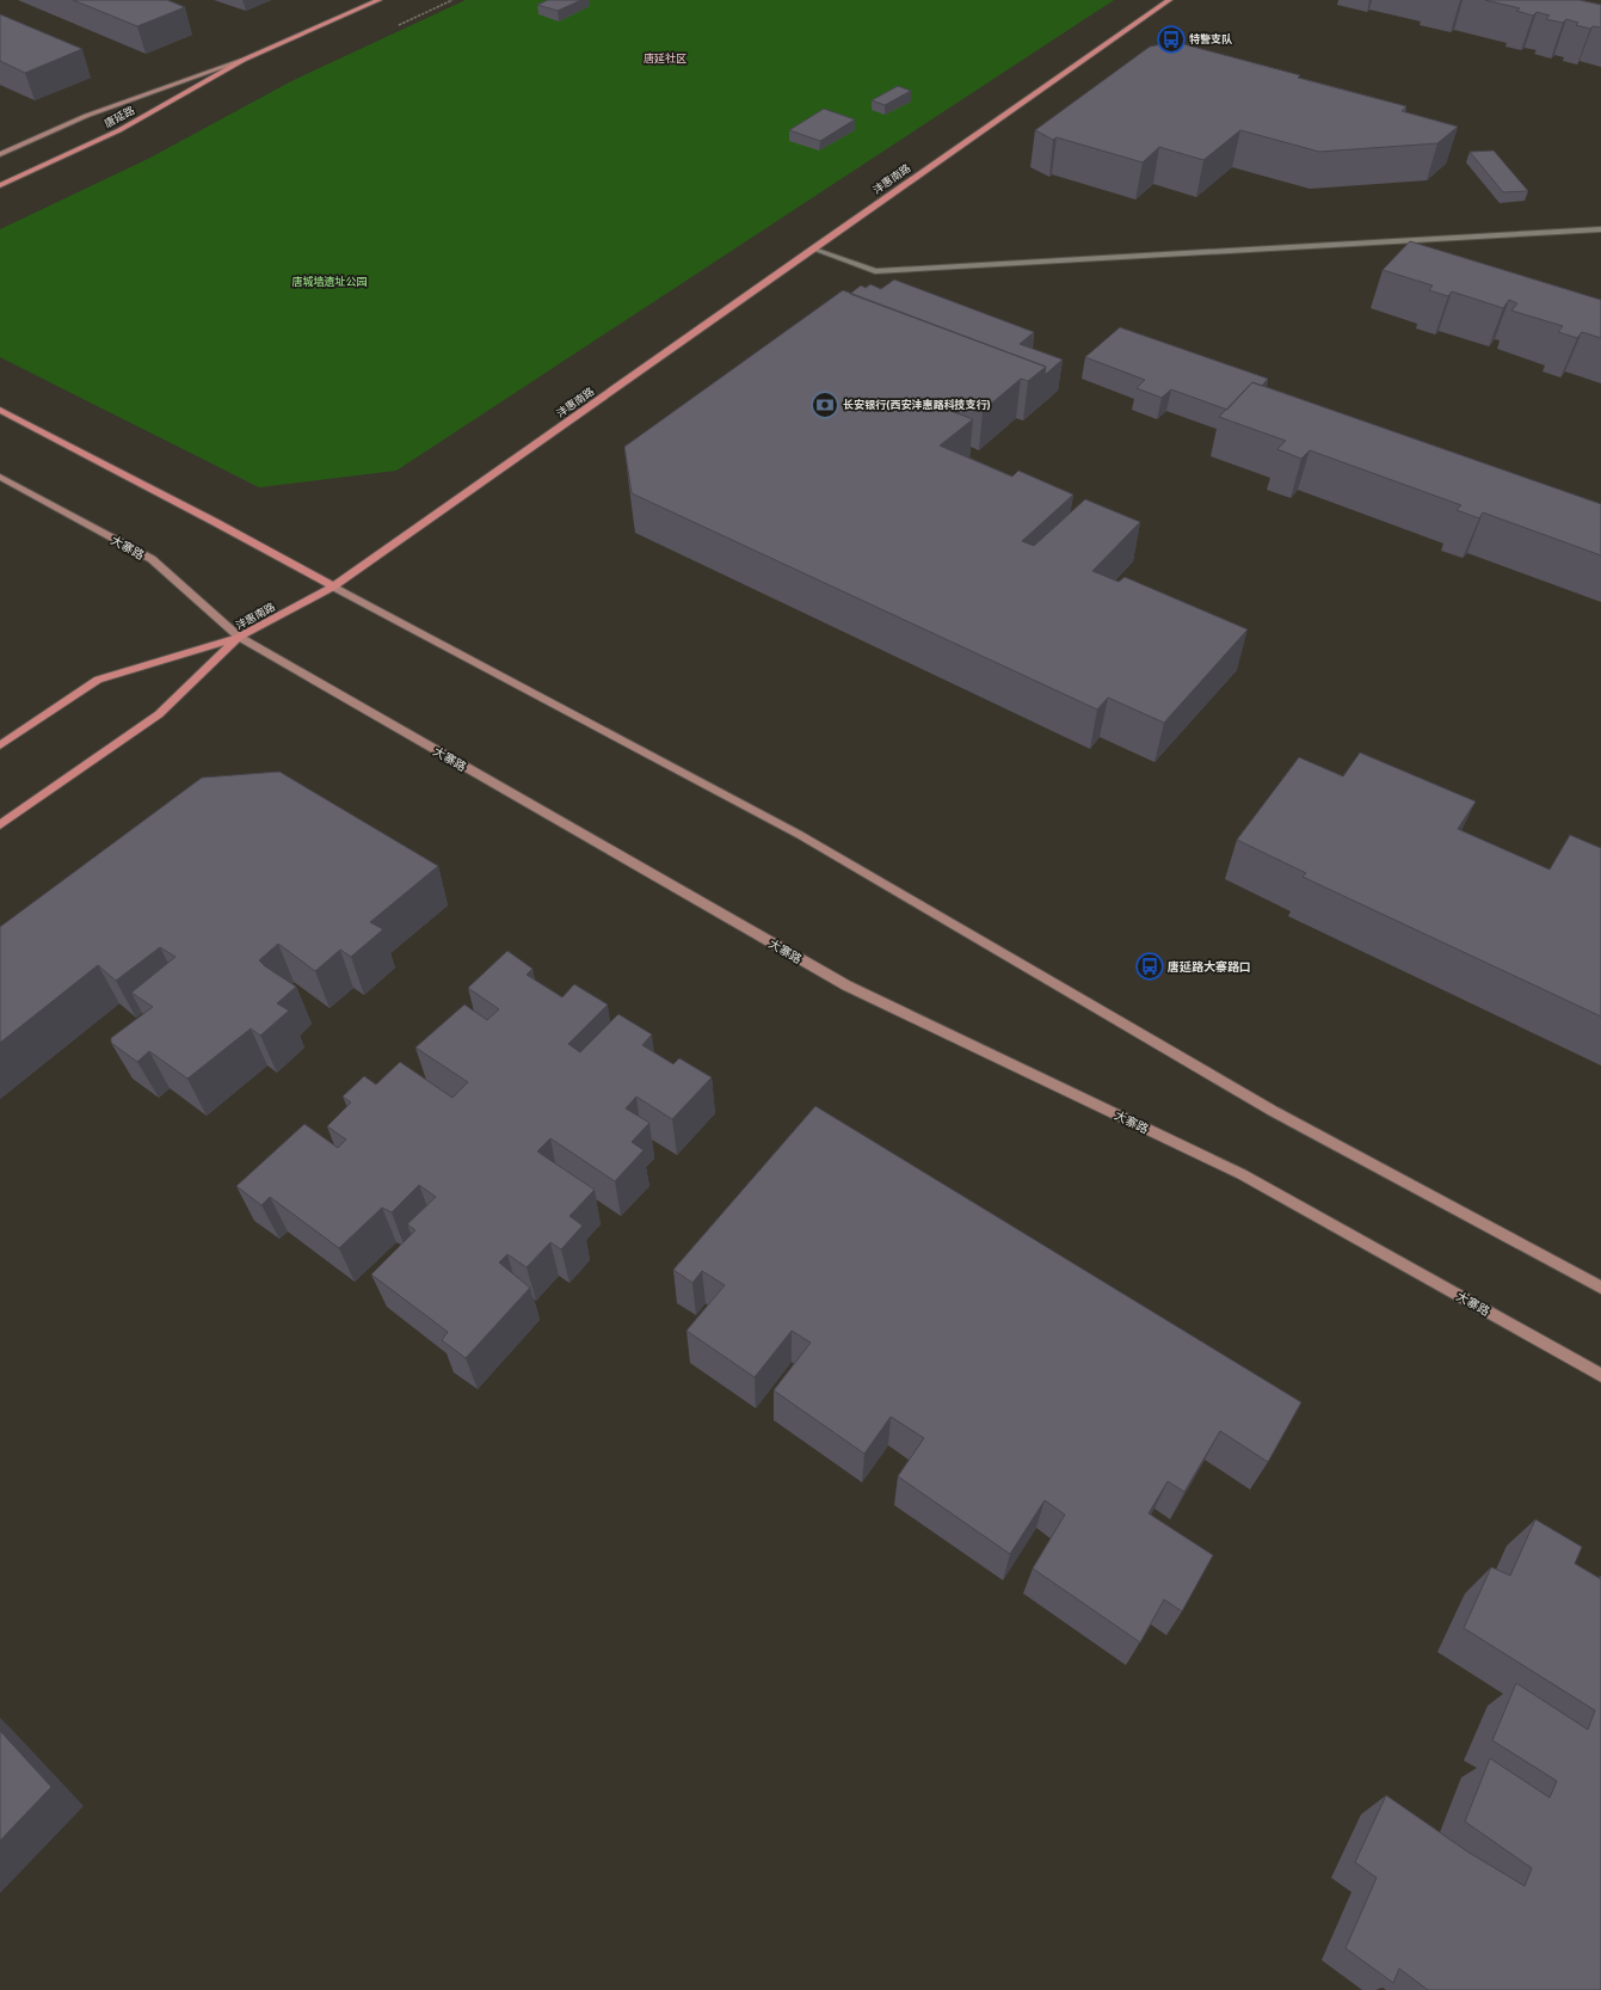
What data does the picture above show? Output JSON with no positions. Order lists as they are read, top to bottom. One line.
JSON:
{"streets":{"main road":["唐延路","沣惠南路","大寨路"]},"crossings":[["沣惠南路","大寨路"]],"districts":["唐延社区"],"parks":["唐城墙遗址公园"],"places":{"bus stop":["特警支队","唐延路大寨路口"],"bank":["长安银行(西安沣惠路科技支行)"]}}
